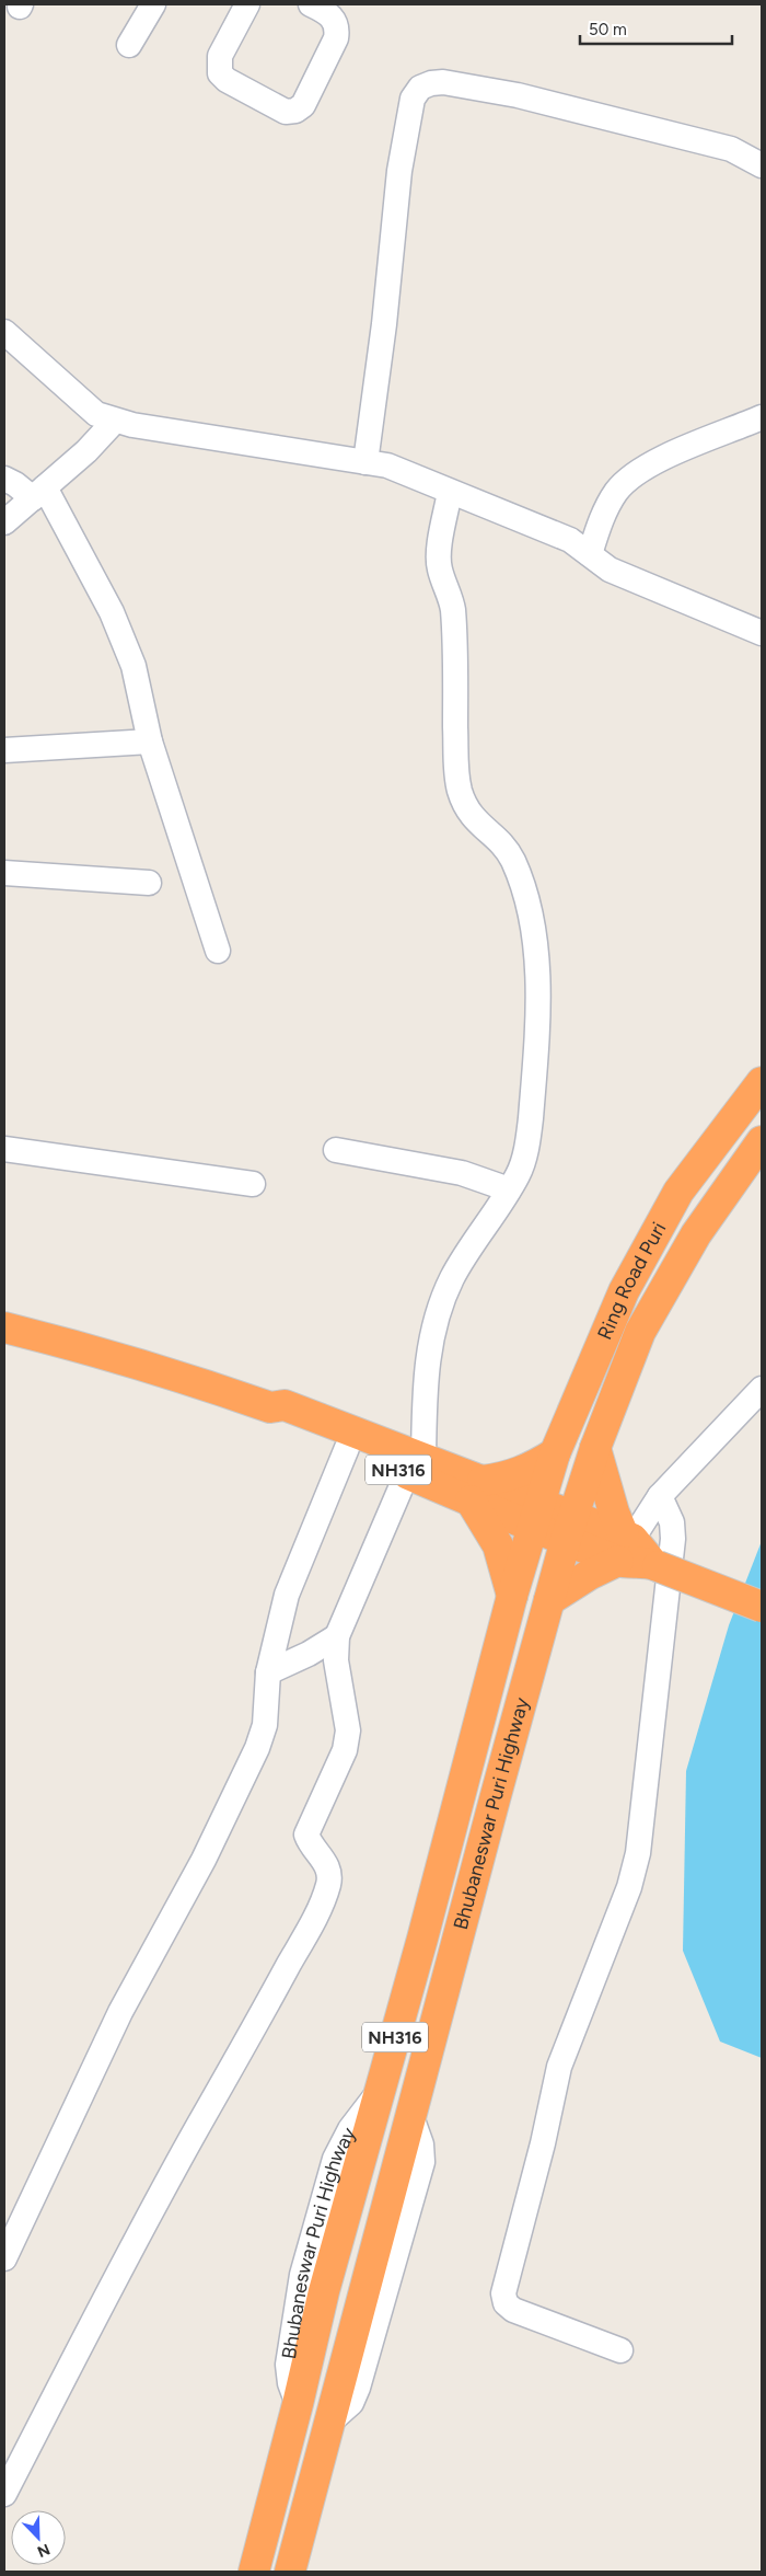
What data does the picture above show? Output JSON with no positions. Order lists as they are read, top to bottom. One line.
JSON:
{"streets":{"highway":["Ring Road Puri","NH316","Bhubaneswar Puri Highway"]},"crossings":[["Ring Road Puri","NH316"],["Ring Road Puri","Bhubaneswar Puri Highway"],["NH316","Bhubaneswar Puri Highway"]],"scale_bar":"50 m","north":"bottom right"}
